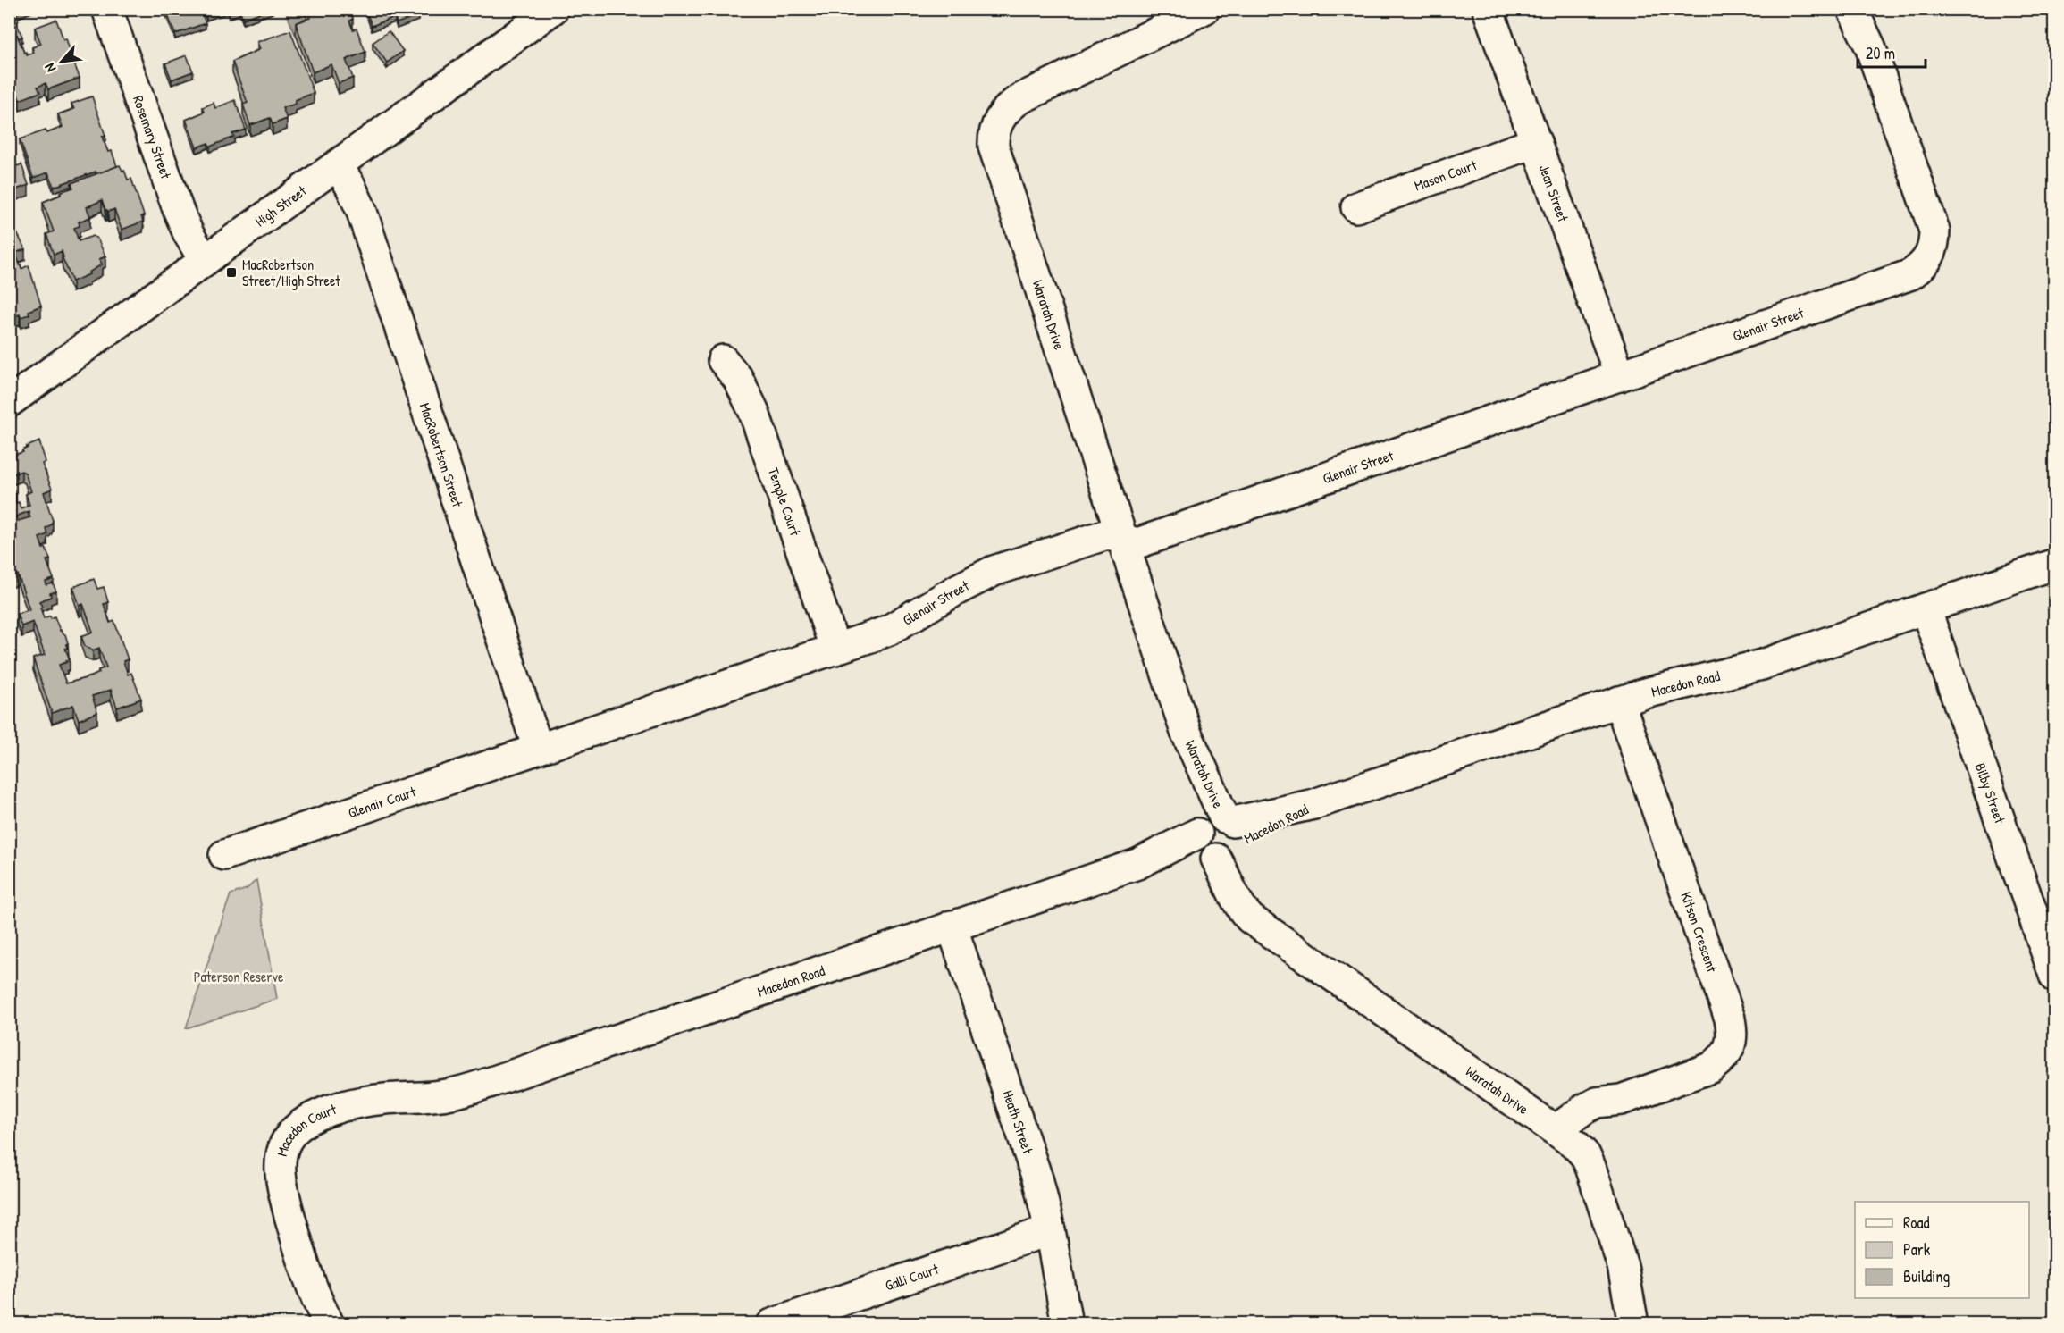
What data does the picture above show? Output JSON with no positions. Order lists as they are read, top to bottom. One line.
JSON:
{"streets":{"street":["Rosemary Street","Mason Court","Jean Street","High Street","Waratah Drive","Glenair Street","MacRobertson Street","Temple Court","Macedon Road","Bilby Street","Glenair Court","Kitson Crescent","Heath Street","Macedon Court","Galli Court"]},"crossings":[["Rosemary Street","High Street"],["Mason Court","Jean Street"],["Jean Street","Glenair Street"],["High Street","MacRobertson Street"],["Waratah Drive","Glenair Street"],["Waratah Drive","Macedon Road"],["Waratah Drive","Kitson Crescent"],["Glenair Street","MacRobertson Street"],["Glenair Street","Temple Court"],["Glenair Street","Glenair Court"],["MacRobertson Street","Glenair Court"],["Macedon Road","Bilby Street"],["Macedon Road","Kitson Crescent"],["Macedon Road","Heath Street"],["Macedon Road","Macedon Court"],["Heath Street","Galli Court"]],"parks":["Paterson Reserve"],"places":{"transit":["MacRobertson Street/High Street"]},"legend":["Road","Park","Building"],"scale_bar":"20 m","north":"bottom left"}
